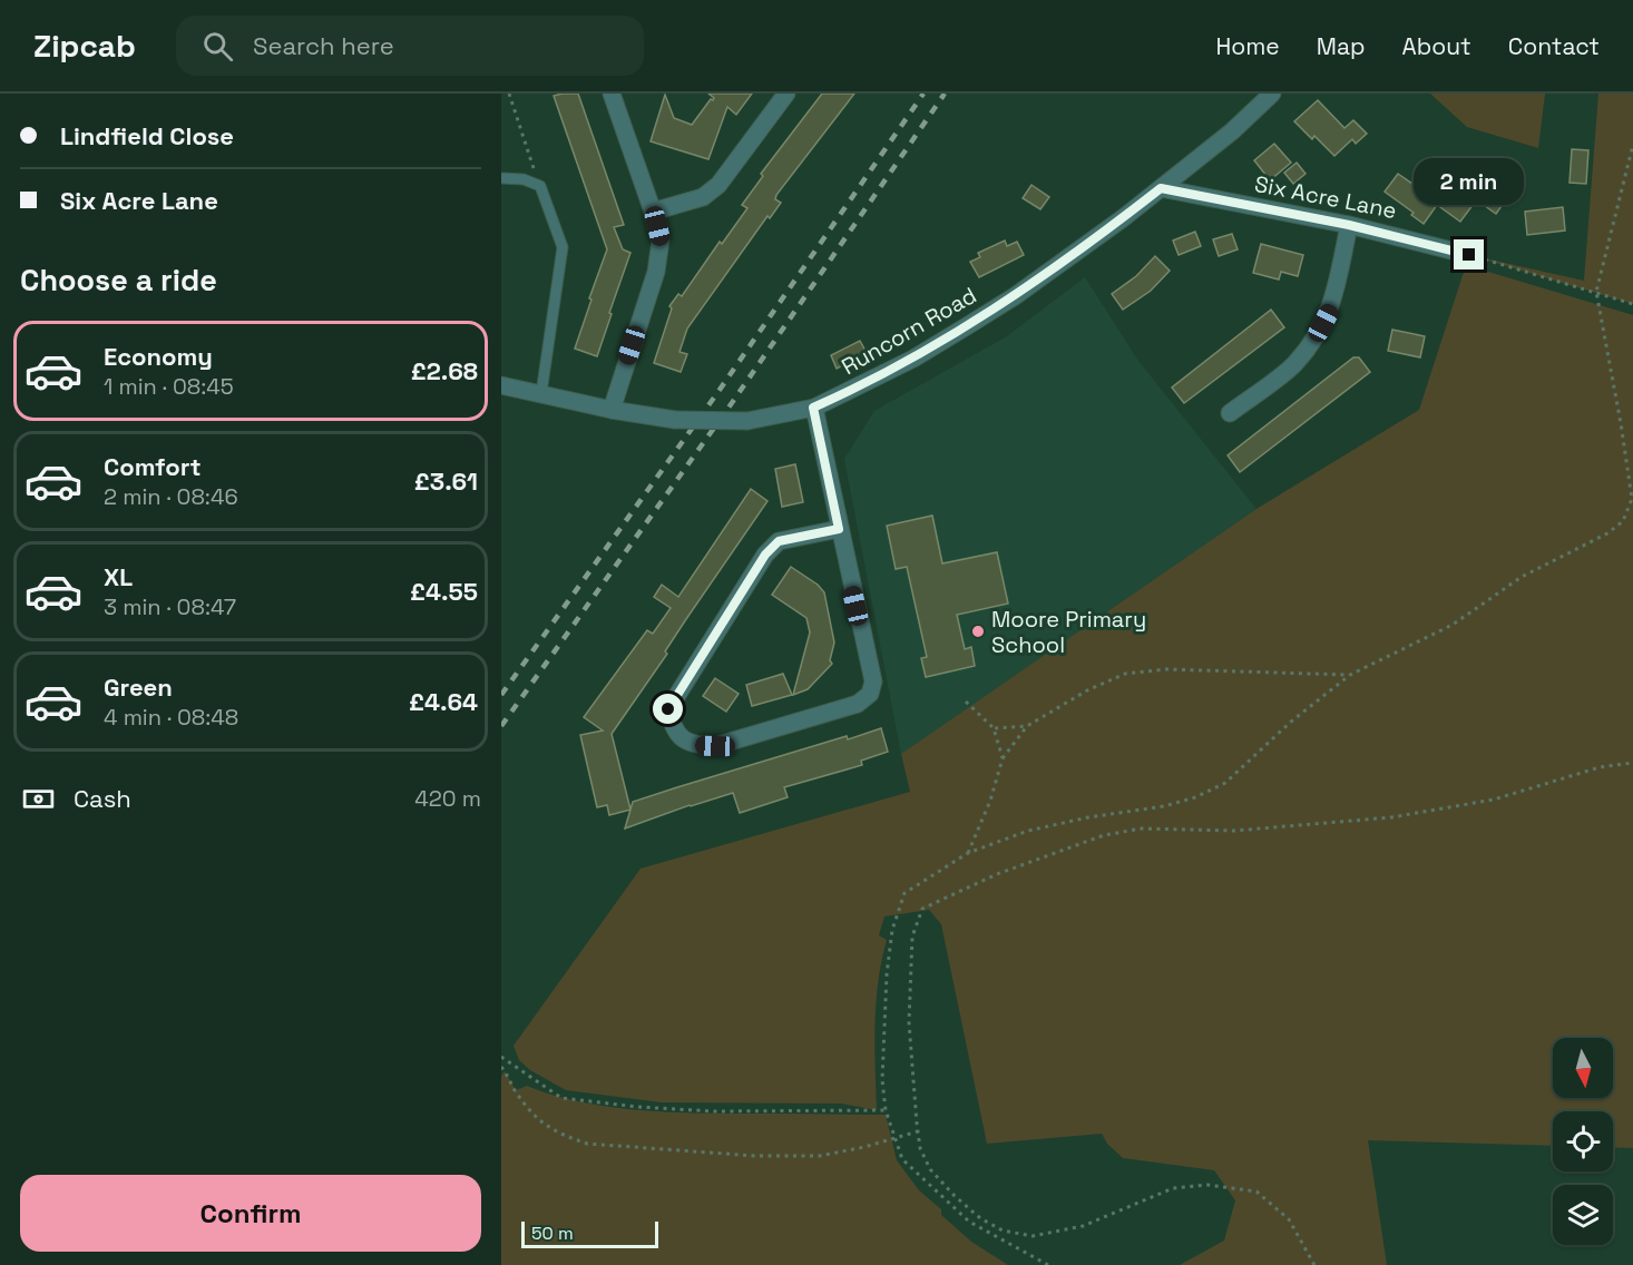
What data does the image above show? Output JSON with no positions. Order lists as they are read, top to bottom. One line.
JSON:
{"streets":{"street":["Six Acre Lane","Runcorn Road"]},"crossings":[["Six Acre Lane","Runcorn Road"]],"places":["Moore Primary School"],"scale_bar":"50 m","north":"bottom","page":{"header":"Zipcab","search":"Search here","nav":["Home","Map","About","Contact"],"banner":["Lindfield Close","Six Acre Lane"],"bubble":"2 min","heading":"Choose a ride","list":[{"name":"Economy","note":"1 min · 08:45","value":"£2.68"},{"name":"Comfort","note":"2 min · 08:46","value":"£3.61"},{"name":"XL","note":"3 min · 08:47","value":"£4.55"},{"name":"Green","note":"4 min · 08:48","value":"£4.64"}],"pay":["Cash","420 m"],"buttons":"Confirm","scale":"50 m"}}
